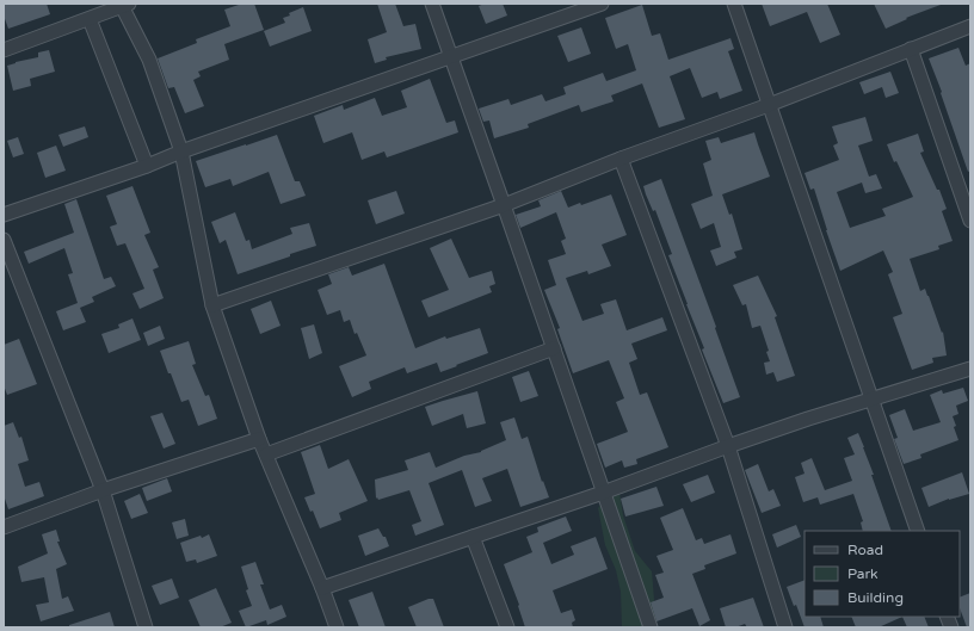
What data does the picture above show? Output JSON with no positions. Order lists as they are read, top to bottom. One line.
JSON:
{"legend":["Road","Park","Building"]}
